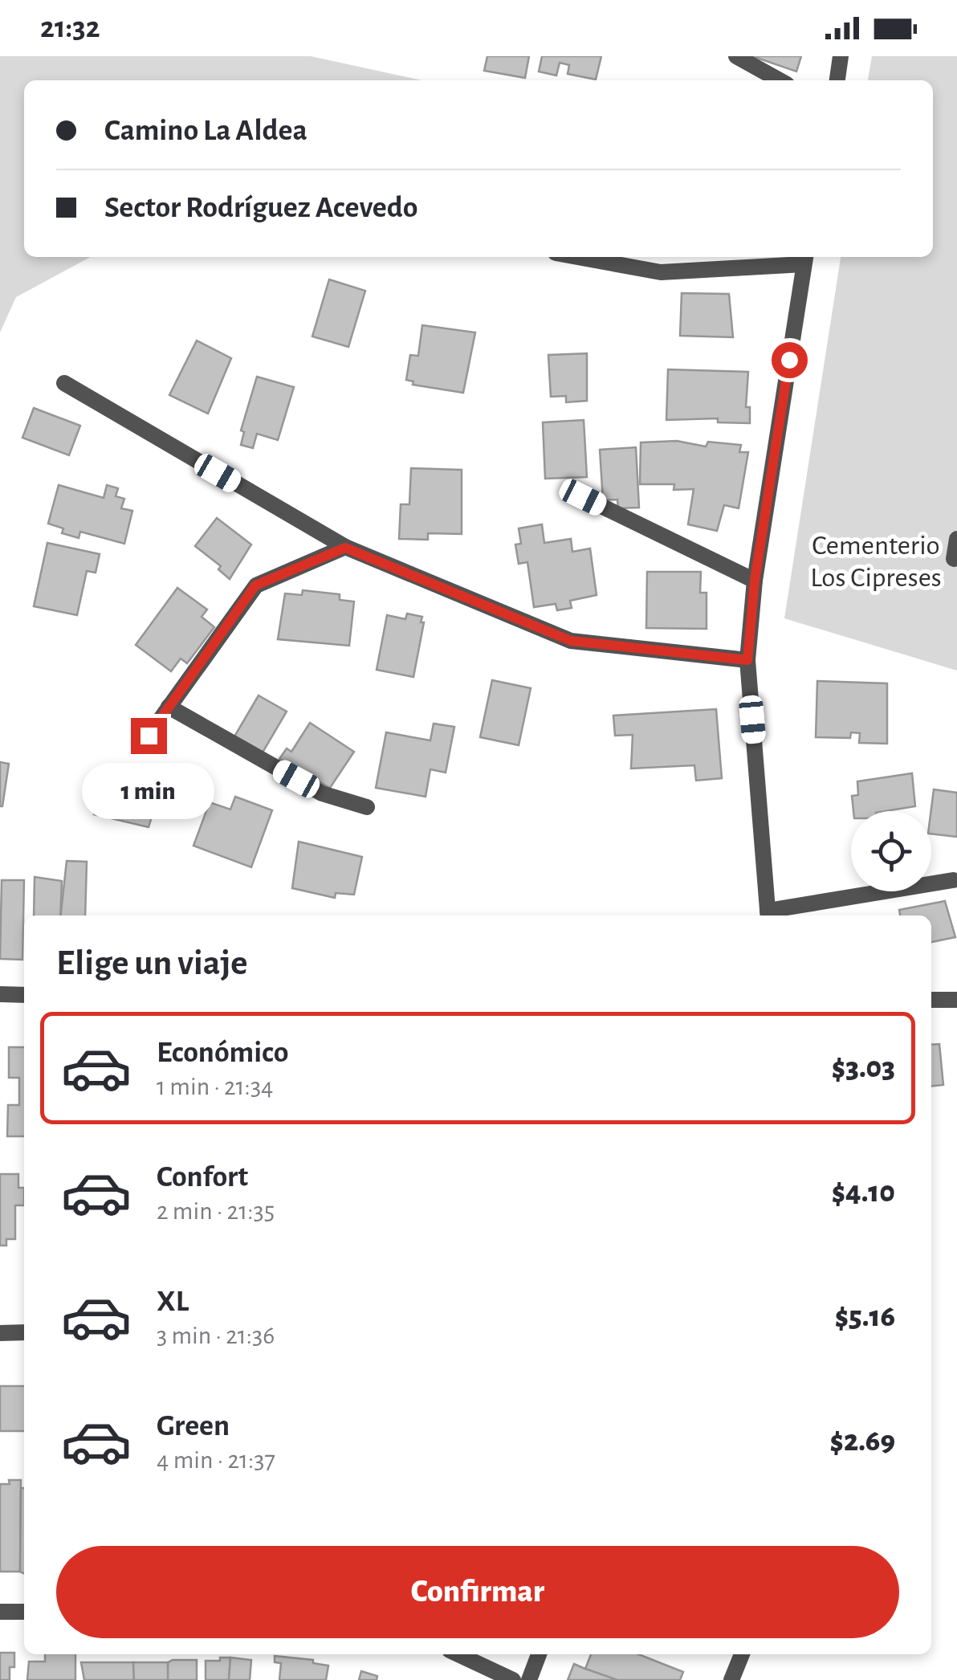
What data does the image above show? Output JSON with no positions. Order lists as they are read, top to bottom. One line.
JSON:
{"parks":["Cementerio Los Cipreses"],"page":{"status":"21:32","banner":["Camino La Aldea","Sector Rodríguez Acevedo"],"bubble":"1 min","heading":"Elige un viaje","list":[{"name":"Económico","note":"1 min · 21:34","value":"$3.03"},{"name":"Confort","note":"2 min · 21:35","value":"$4.10"},{"name":"XL","note":"3 min · 21:36","value":"$5.16"},{"name":"Green","note":"4 min · 21:37","value":"$2.69"}],"buttons":"Confirmar"}}
